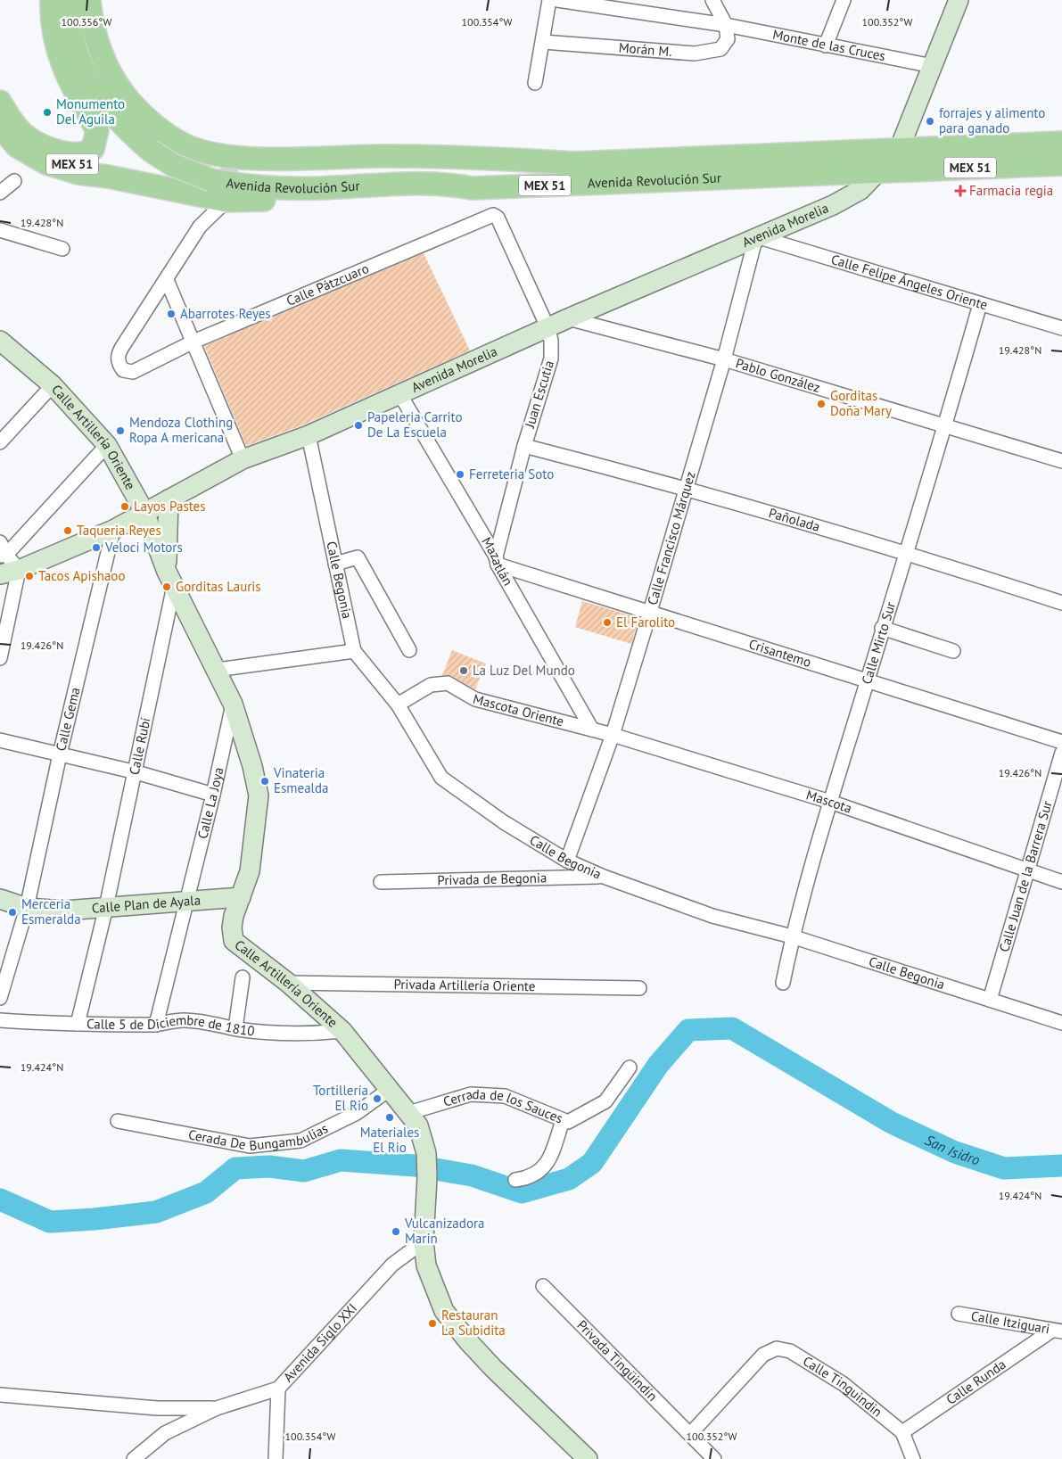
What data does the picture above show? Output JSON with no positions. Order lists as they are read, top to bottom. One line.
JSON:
{"streets":{"main road":["MEX 51","Avenida Revolución Sur"],"street":["Monte de las Cruces","Morán M.","Avenida Morelia","Calle Felipe Ángeles Oriente","Calle Pátzcuaro","Pablo González","Juan Escutia","Calle Artillería Oriente","Pañolada","Calle Francisco Márquez","Mazatlán","Calle Begonia","Calle Mirto Sur","Crisantemo","Mascota Oriente","Calle Gema","Calle Rubí","Mascota","Calle La Joya","Calle Juan de la Barrera Sur","Privada de Begonia","Calle Plan de Ayala","Privada Artillería Oriente","Calle 5 de Diciembre de 1810","Cerrada de los Sauces","Cerada De Bungambulias","Calle Itziguari","Avenida Siglo XXI","Privada Tingüindín","Calle Runda","Calle Tinguindin"]},"crossings":[["Monte de las Cruces","Morán M."],["MEX 51","Avenida Revolución Sur"],["Avenida Revolución Sur","Avenida Morelia"],["Avenida Morelia","Calle Felipe Ángeles Oriente"],["Avenida Morelia","Pablo González"],["Avenida Morelia","Juan Escutia"],["Avenida Morelia","Calle Artillería Oriente"],["Avenida Morelia","Calle Francisco Márquez"],["Avenida Morelia","Mazatlán"],["Avenida Morelia","Calle Begonia"],["Avenida Morelia","Calle Gema"],["Calle Felipe Ángeles Oriente","Calle Francisco Márquez"],["Calle Felipe Ángeles Oriente","Calle Mirto Sur"],["Calle Pátzcuaro","Juan Escutia"],["Pablo González","Calle Francisco Márquez"],["Pablo González","Calle Mirto Sur"],["Juan Escutia","Pañolada"],["Juan Escutia","Mazatlán"],["Juan Escutia","Crisantemo"],["Calle Artillería Oriente","Calle Rubí"],["Calle Artillería Oriente","Calle La Joya"],["Calle Artillería Oriente","Calle Plan de Ayala"],["Calle Artillería Oriente","Privada Artillería Oriente"],["Calle Artillería Oriente","Calle 5 de Diciembre de 1810"],["Calle Artillería Oriente","Cerrada de los Sauces"],["Calle Artillería Oriente","Cerada De Bungambulias"],["Calle Artillería Oriente","Avenida Siglo XXI"],["Pañolada","Calle Francisco Márquez"],["Pañolada","Calle Mirto Sur"],["Calle Francisco Márquez","Calle Begonia"],["Calle Francisco Márquez","Crisantemo"],["Calle Francisco Márquez","Mascota"],["Mazatlán","Crisantemo"],["Mazatlán","Mascota Oriente"],["Mazatlán","Mascota"],["Calle Begonia","Calle Mirto Sur"],["Calle Begonia","Mascota Oriente"],["Calle Begonia","Calle Juan de la Barrera Sur"],["Calle Begonia","Privada de Begonia"],["Calle Mirto Sur","Crisantemo"],["Calle Mirto Sur","Mascota"],["Mascota Oriente","Mascota"],["Calle Gema","Calle Plan de Ayala"],["Calle Rubí","Calle Plan de Ayala"],["Calle Rubí","Calle 5 de Diciembre de 1810"],["Mascota","Calle Juan de la Barrera Sur"],["Calle La Joya","Calle Plan de Ayala"],["Calle La Joya","Calle 5 de Diciembre de 1810"],["Calle Itziguari","Calle Runda"],["Privada Tingüindín","Calle Tinguindin"],["Calle Runda","Calle Tinguindin"]],"water":["San Isidro"],"places":{"other":["Monumento Del Aguila","forrajes y alimento para ganado","Abarrotes Reyes","Gorditas Doña Mary","Papeleria Carrito De La Escuela","Mendoza Clothing Ropa A mericana","Ferreteria Soto","Layos Pastes","Taqueria Reyes","Veloci Motors","Tacos Apishaoo","Gorditas Lauris","El Farolito","La Luz Del Mundo","Vinateria Esmealda","Merceria Esmeralda","Tortillería El Rio","Materiales El Rio","Vulcanizadora Marin","Restauran La Subidita"],"health":["Farmacia regia"]},"coordinates":["100.354°W","100.352°W","100.356°W","19.428°N","19.426°N","19.424°N"]}
